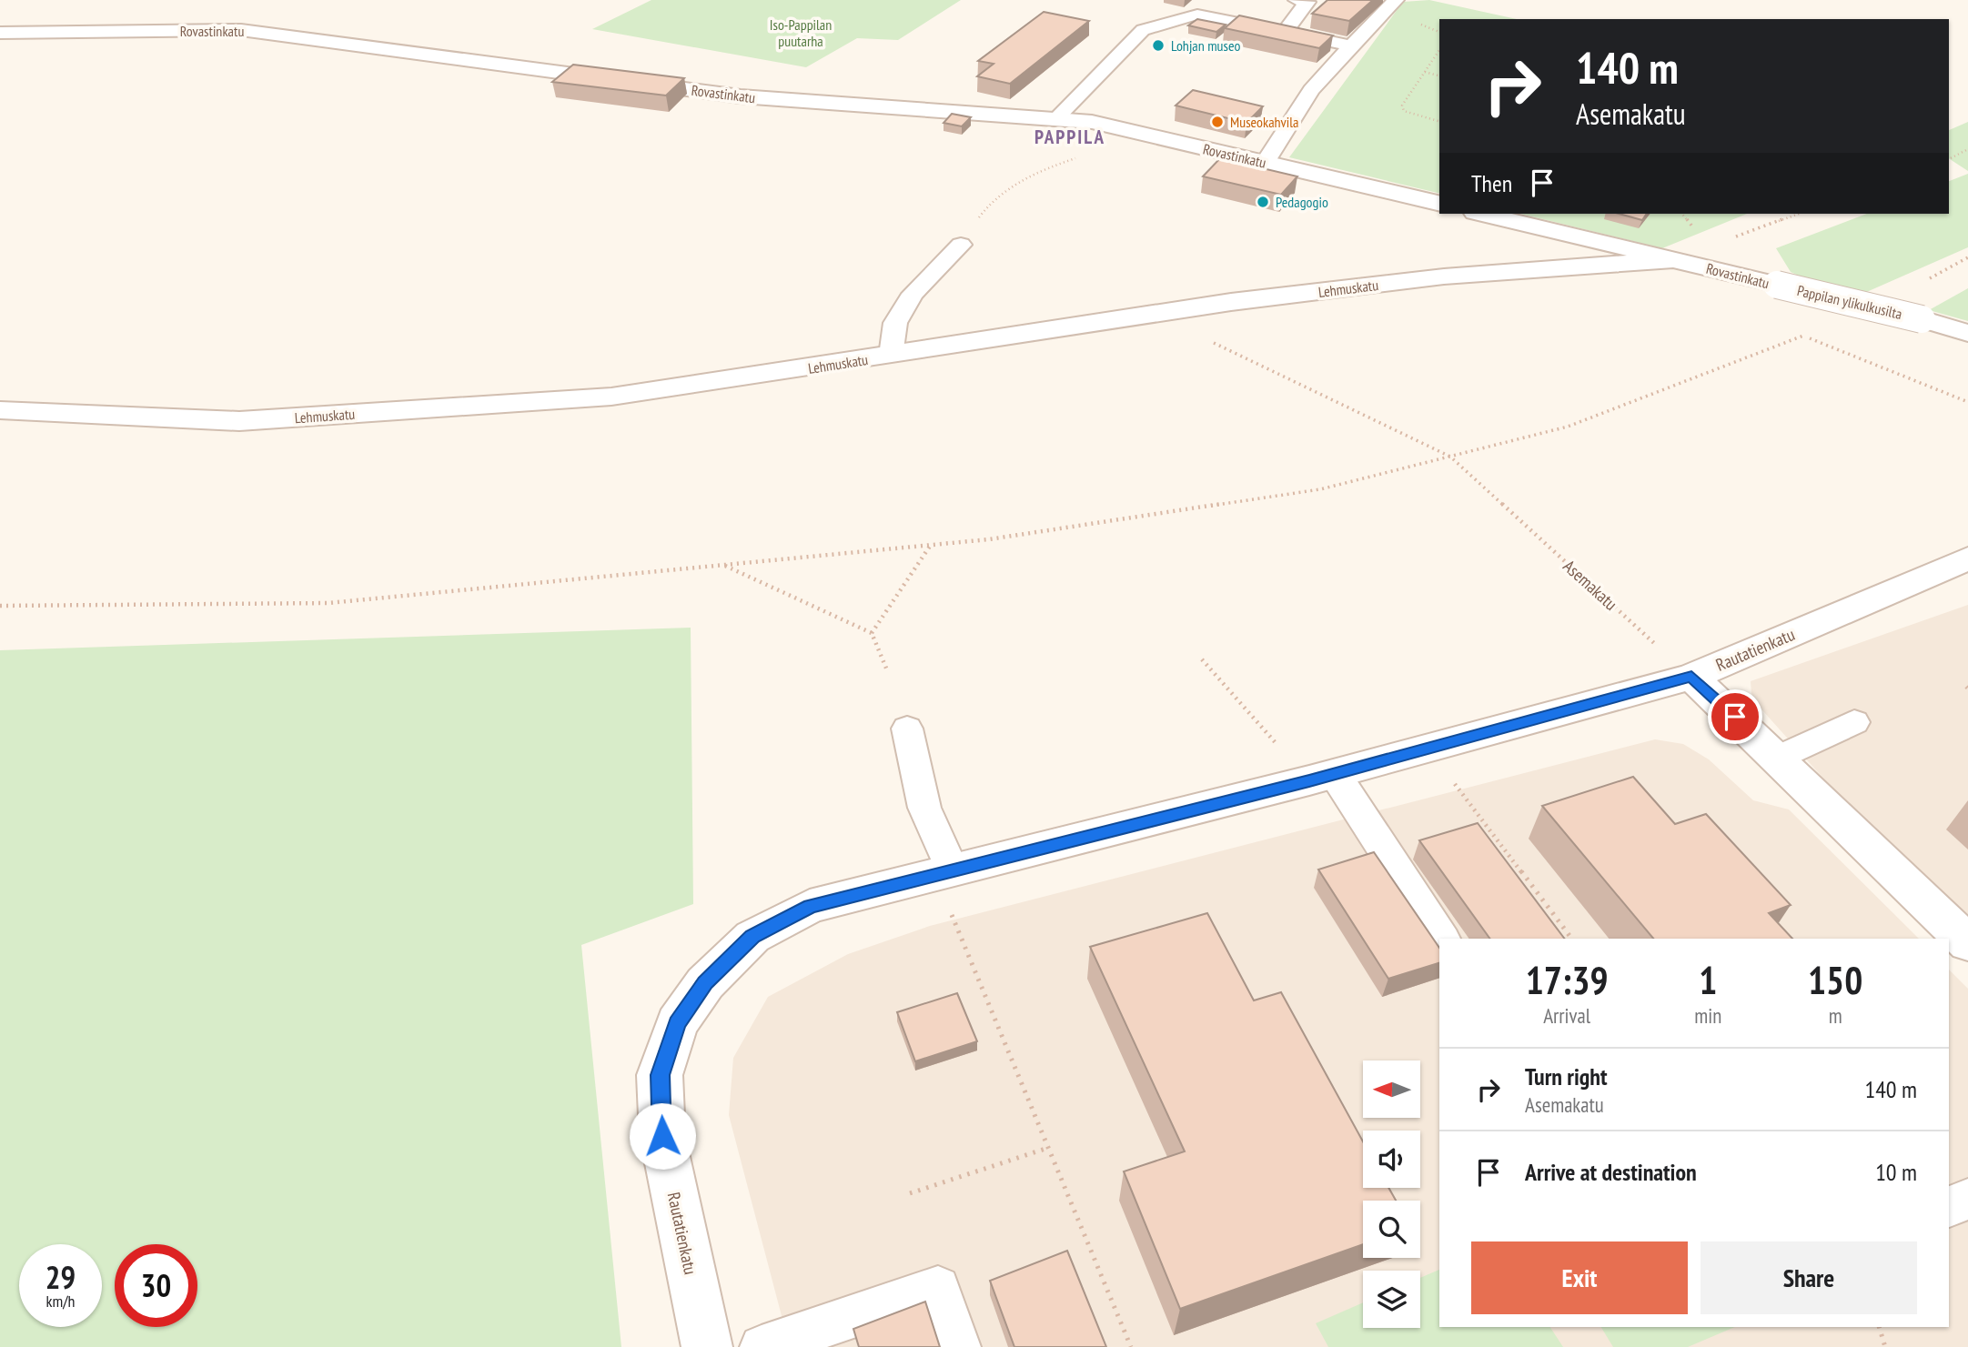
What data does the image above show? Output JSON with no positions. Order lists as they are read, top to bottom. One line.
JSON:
{"streets":{"street":["Rovastinkatu","Lehmuskatu","Pappilan ylikulkusilta","Rautatienkatu"],"path":["Asemakatu"]},"crossings":[["Rovastinkatu","Lehmuskatu"],["Rovastinkatu","Pappilan ylikulkusilta"],["Lehmuskatu","Asemakatu"],["Asemakatu","Rautatienkatu"]],"districts":["PAPPILA"],"parks":["Iso-Pappilan puutarha"],"places":["Lohjan museo","Museokahvila","Pedagogio"],"north":"left","page":{"turn":["140 m","Asemakatu"],"then":"Then","eta":["17:39","Arrival","1","min","150","m"],"list":[{"name":"Turn right","note":"Asemakatu","value":"140 m"},{"name":"Arrive at destination","value":"10 m"}],"buttons":["Exit","Share"],"speed":"29 km/h","limit":"30"}}
